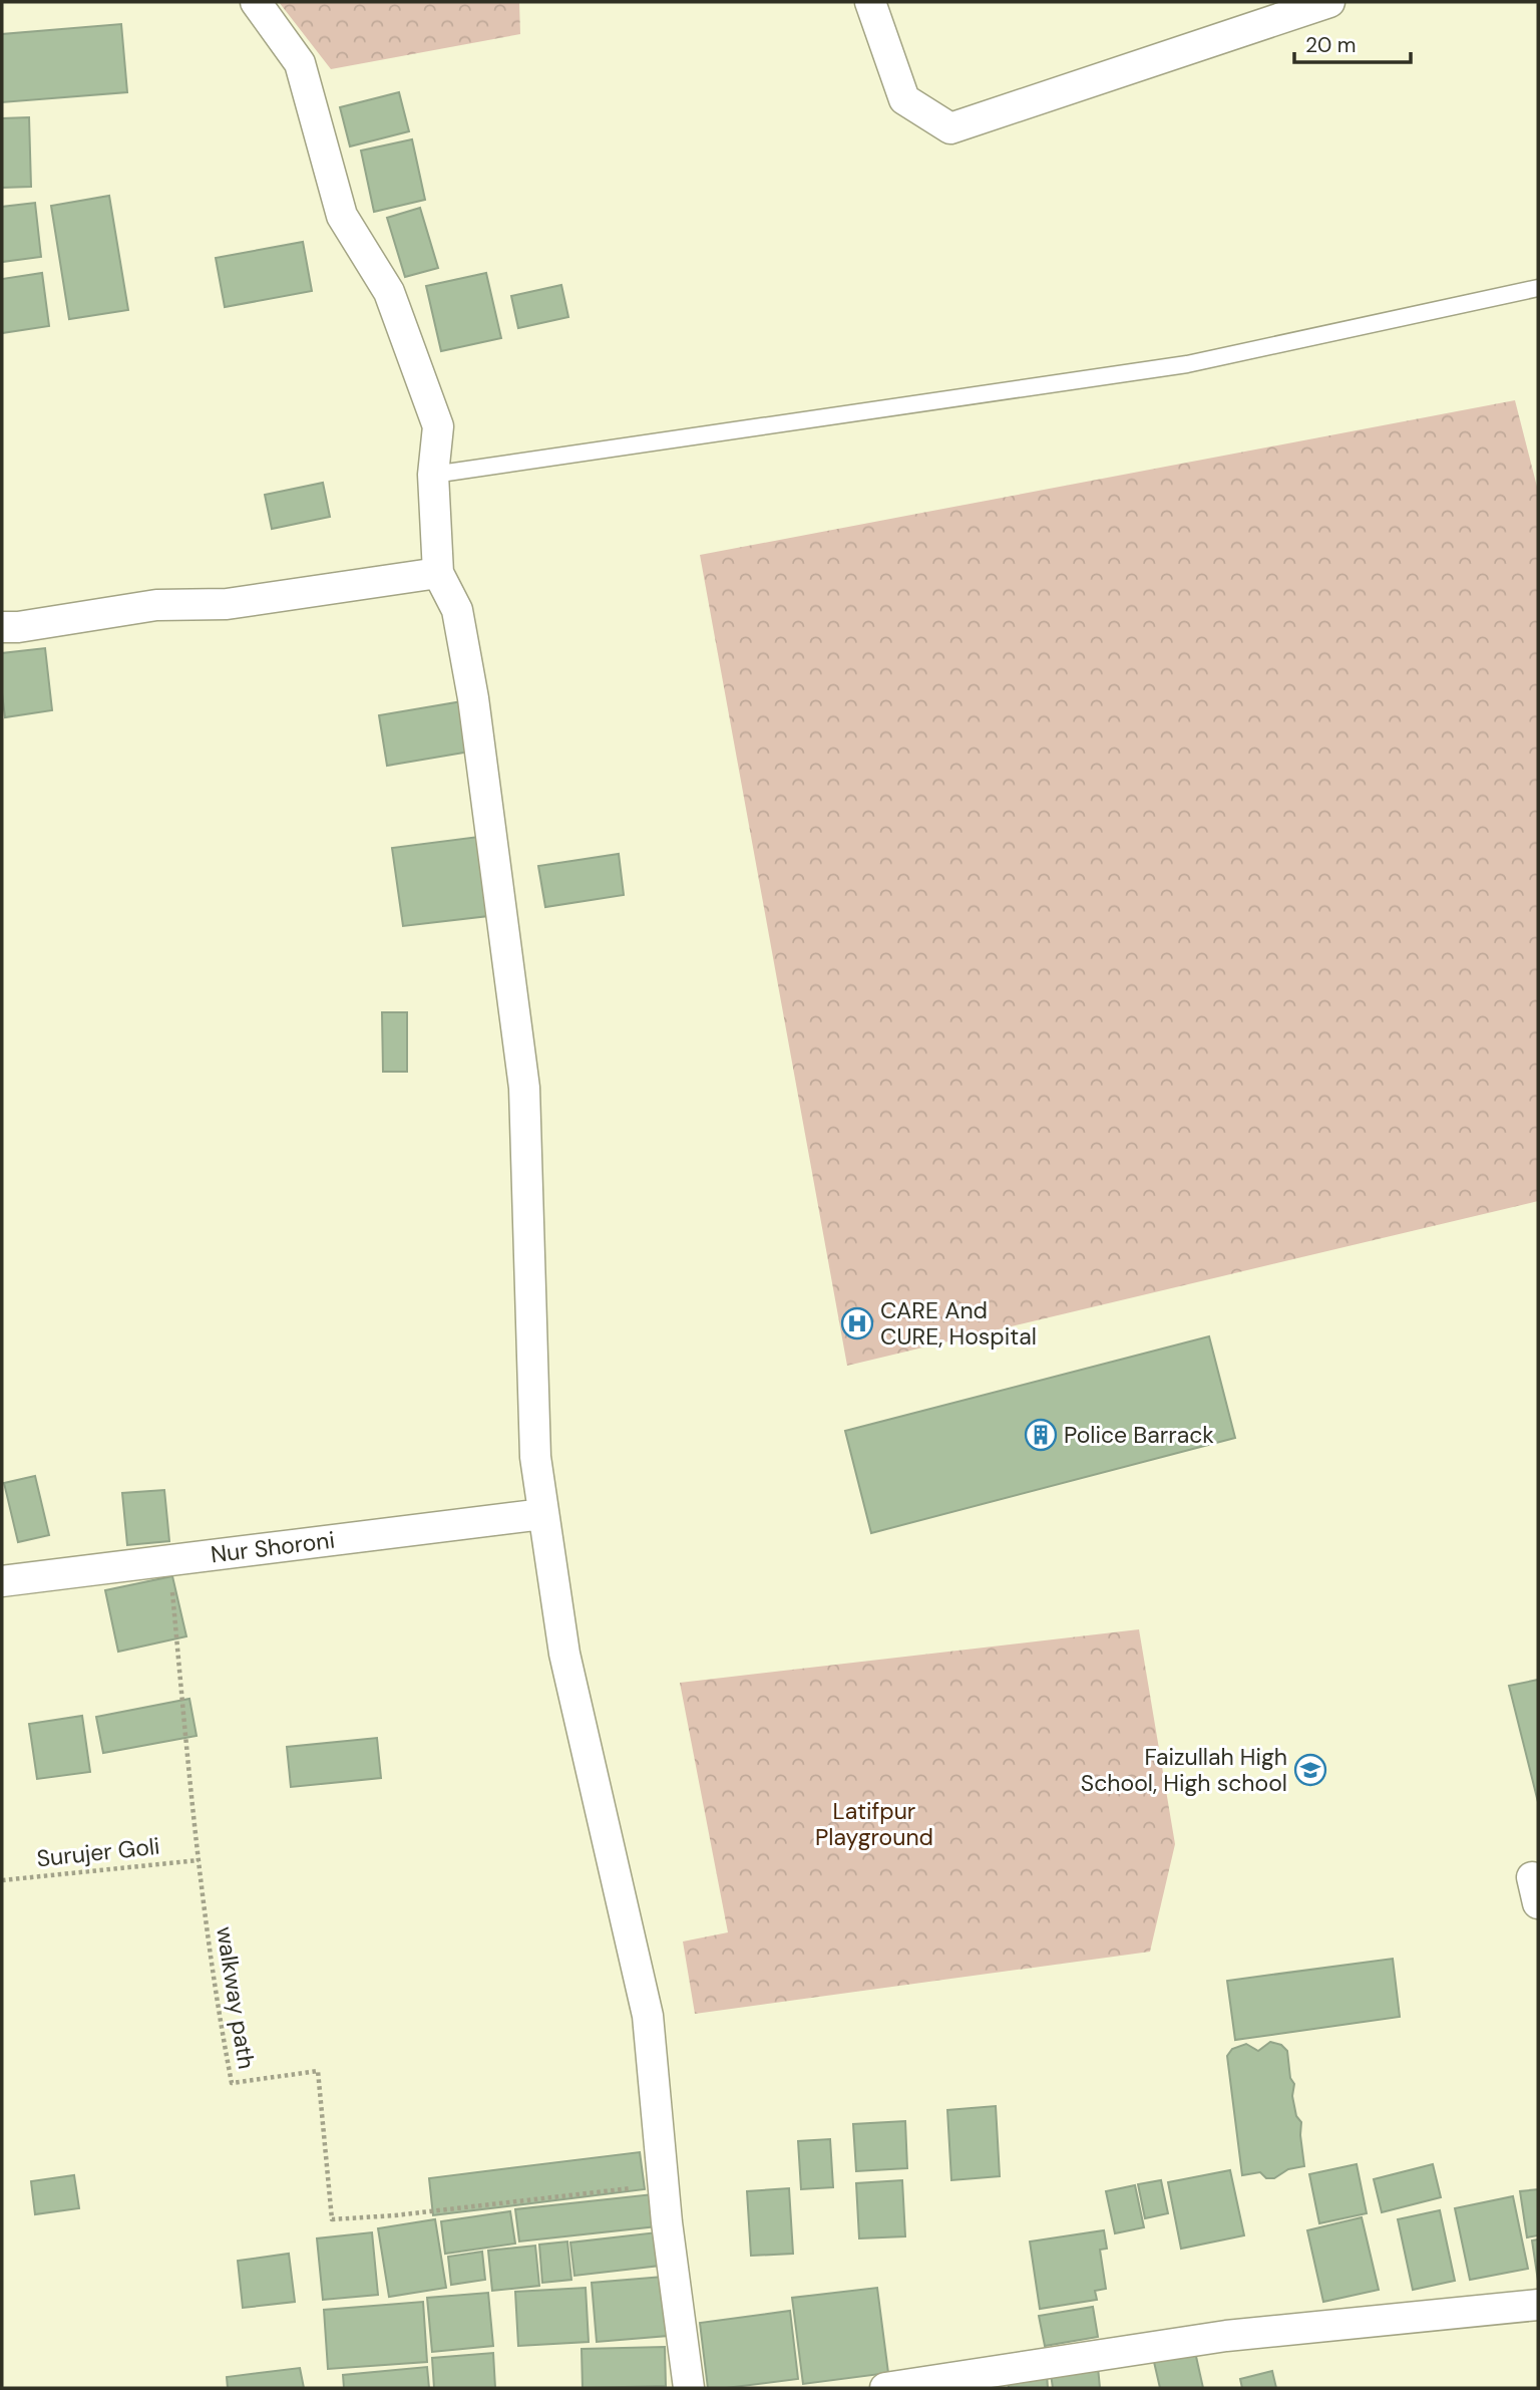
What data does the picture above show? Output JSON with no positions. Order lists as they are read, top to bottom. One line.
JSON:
{"streets":{"street":["Nur Shoroni"],"path":["Surujer Goli","walkway path"]},"crossings":[["Nur Shoroni","walkway path"],["Surujer Goli","walkway path"]],"parks":["Latifpur Playground"],"places":{"hospital":["CARE And CURE, Hospital"],"building":["Police Barrack"],"school or university":["Faizullah High School, High school"]},"scale_bar":"20 m"}
